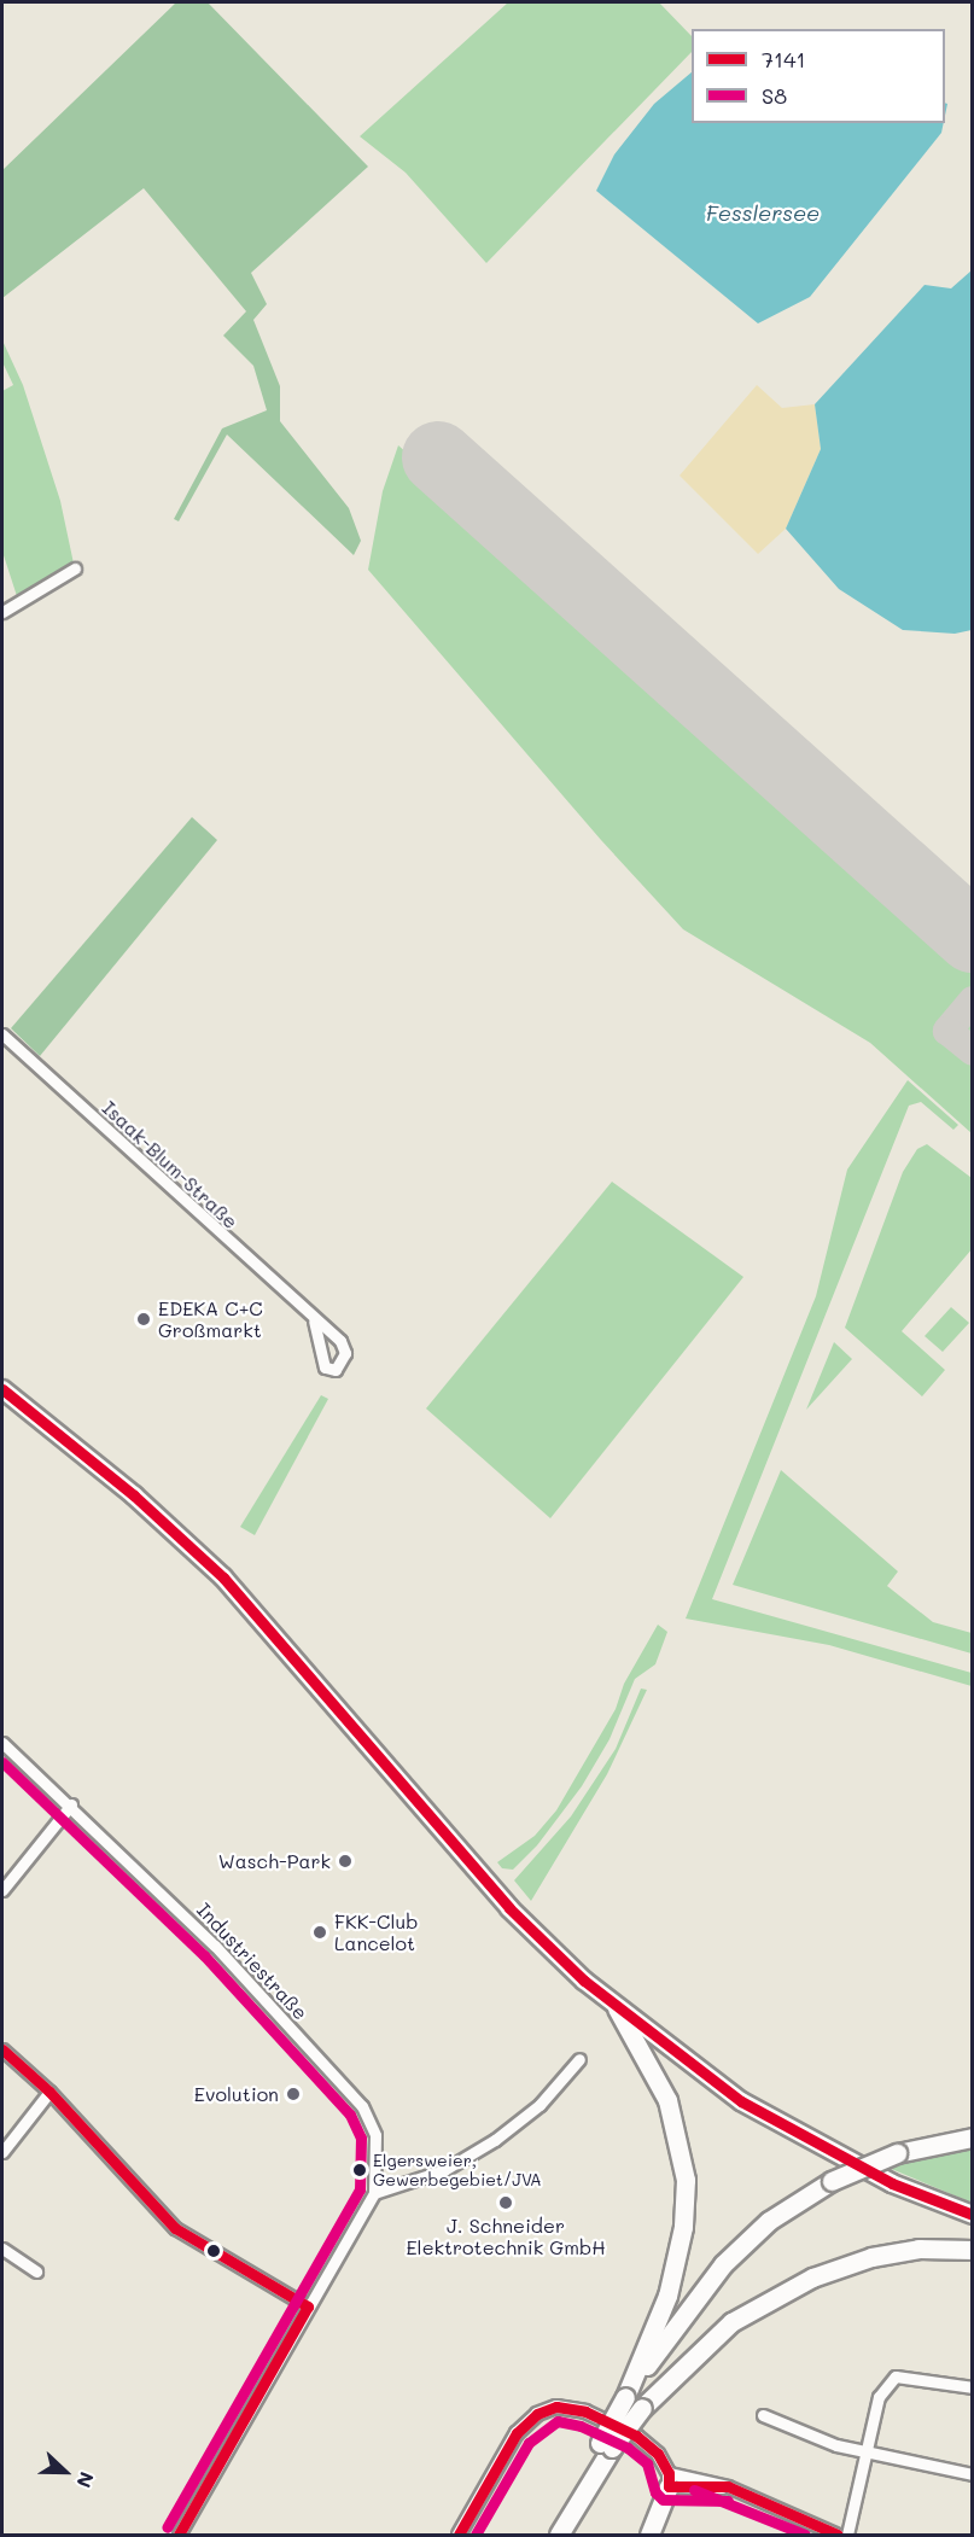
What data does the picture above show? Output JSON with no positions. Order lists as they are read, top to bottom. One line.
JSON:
{"streets":{"street":["Isaak-Blum-Straße","Industriestraße"]},"water":["Fesslersee"],"places":["EDEKA C+C Großmarkt","Wasch-Park","FKK-Club Lancelot","Evolution","Elgersweier, Gewerbegebiet/JVA","J. Schneider Elektrotechnik GmbH"],"lines":["transit line 7141","transit line S8"],"legend":["7141","S8"],"north":"right"}
